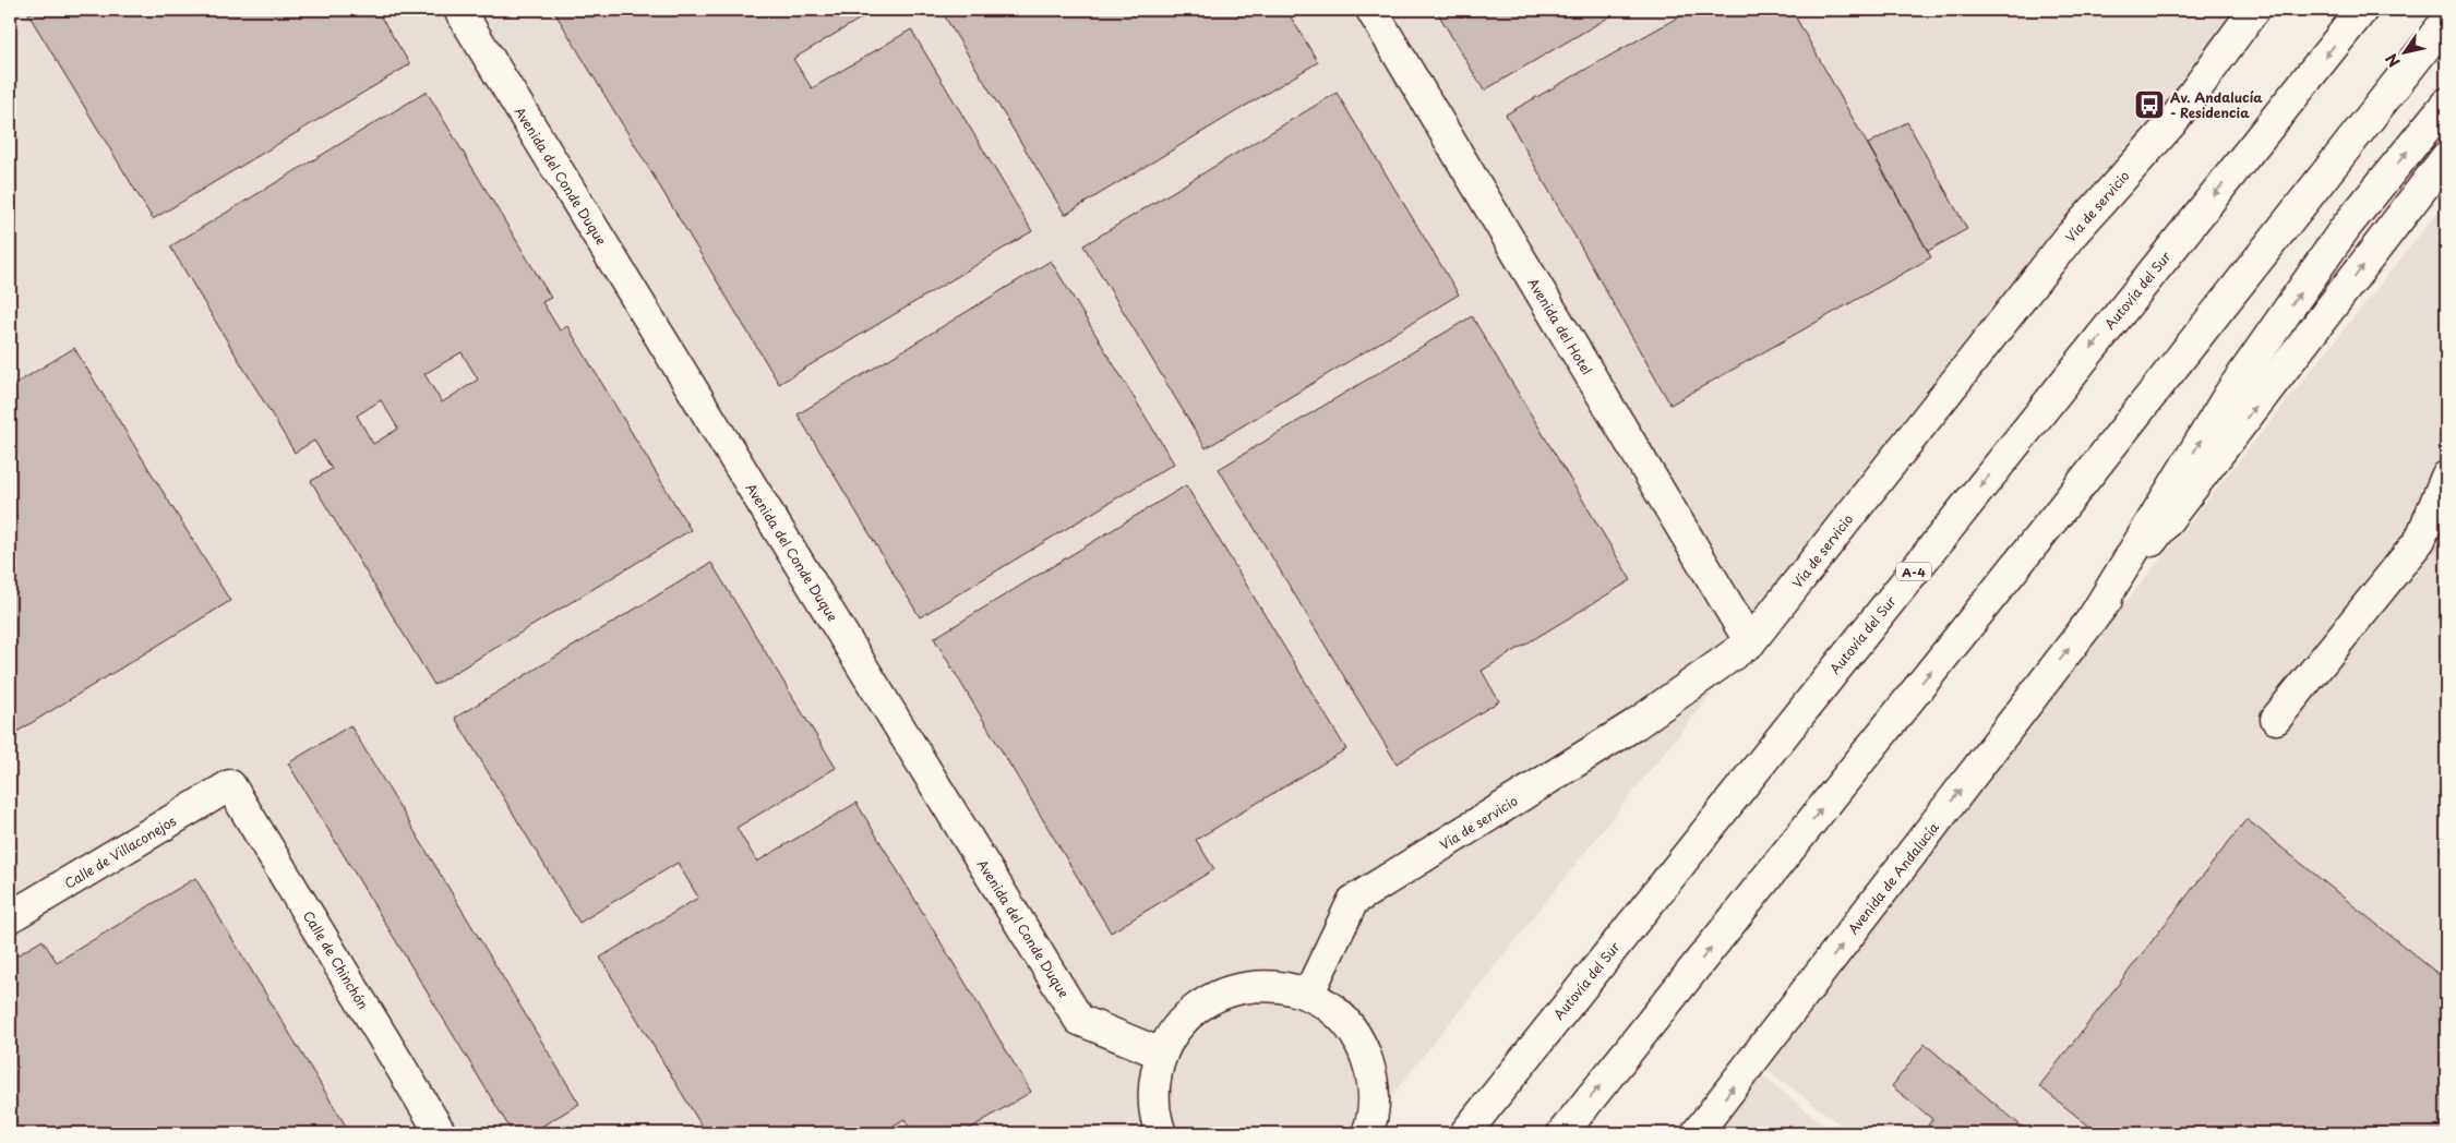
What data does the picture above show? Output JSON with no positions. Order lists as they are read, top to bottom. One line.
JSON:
{"streets":{"main road":["Avenida del Conde Duque","Vía de servicio","Autovía del Sur","Avenida del Hotel","A-4","Calle de Villaconejos","Avenida de Andalucía","Calle de Chinchón"]},"crossings":[["Vía de servicio","Avenida del Hotel"],["Calle de Villaconejos","Calle de Chinchón"]],"places":{"bus stop":["Av. Andalucía - Residencia"]},"north":"bottom left"}
